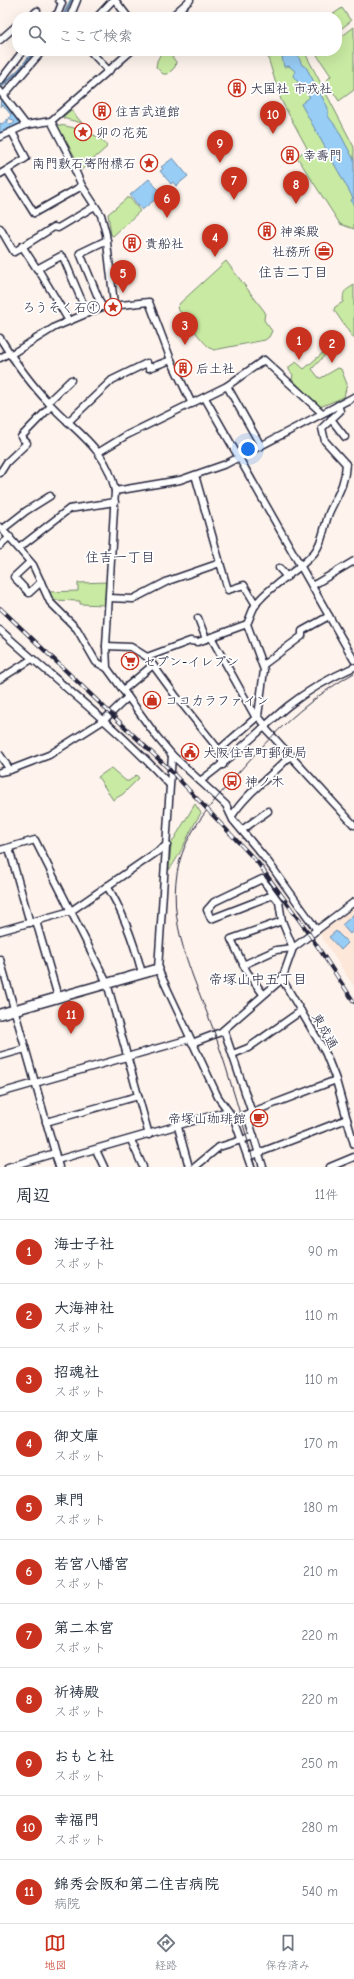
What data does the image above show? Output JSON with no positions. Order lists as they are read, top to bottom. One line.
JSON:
{"streets":{"street":["東成通"]},"districts":["住吉二丁目","住吉一丁目","帝塚山中五丁目"],"places":{"building":["大国社 市戎社","住吉武道館","幸壽門","神楽殿","貴船社","后土社"],"place":["卯の花苑","南門敷石寄附標石","ろうそく石①"],"office":["社務所"],"supermarket":["セブン-イレブン"],"shop":["ココカラファイン"],"public building":["大阪住吉町郵便局"],"bus stop":["神ノ木"],"cafe":["帝塚山珈琲館"]},"page":{"search":"ここで検索","pins":["10","9","7","8","6","4","5","3","1","2","11"],"heading":["周辺","11件"],"list":[{"mark":"1","name":"海士子社","note":"スポット","value":"90 m"},{"mark":"2","name":"大海神社","note":"スポット","value":"110 m"},{"mark":"3","name":"招魂社","note":"スポット","value":"110 m"},{"mark":"4","name":"御文庫","note":"スポット","value":"170 m"},{"mark":"5","name":"東門","note":"スポット","value":"180 m"},{"mark":"6","name":"若宮八幡宮","note":"スポット","value":"210 m"},{"mark":"7","name":"第二本宮","note":"スポット","value":"220 m"},{"mark":"8","name":"祈祷殿","note":"スポット","value":"220 m"},{"mark":"9","name":"おもと社","note":"スポット","value":"250 m"},{"mark":"10","name":"幸福門","note":"スポット","value":"280 m"},{"mark":"11","name":"錦秀会阪和第二住吉病院","note":"病院","value":"540 m"}],"nav":["地図","経路","保存済み"]}}
